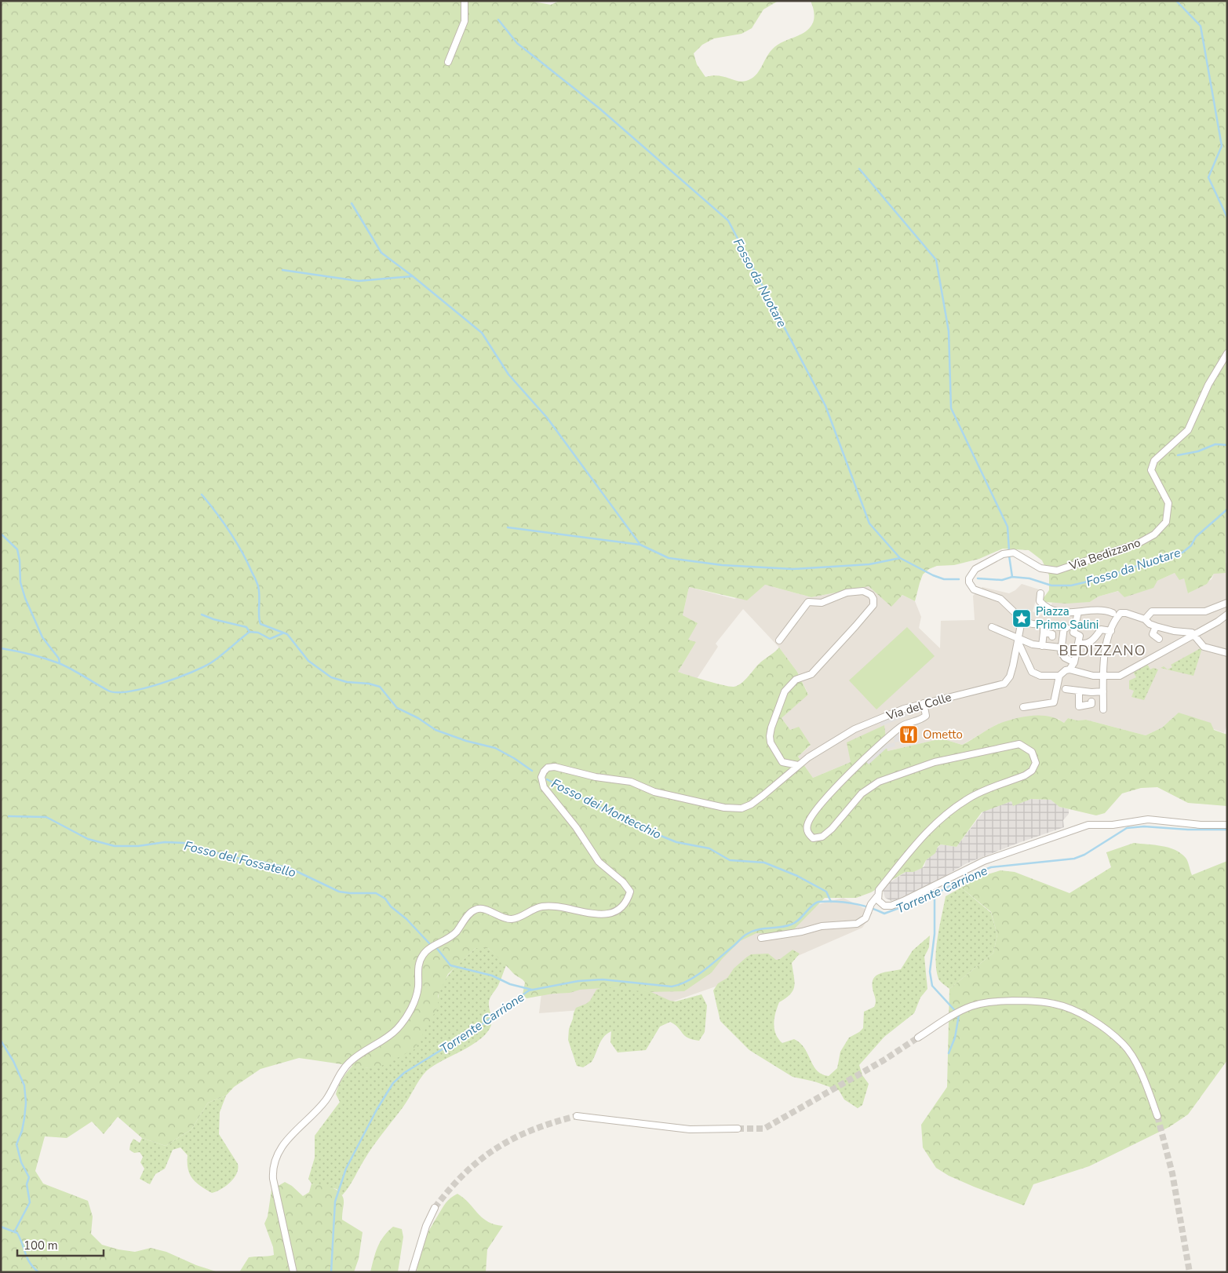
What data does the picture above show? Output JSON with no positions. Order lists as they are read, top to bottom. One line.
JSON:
{"streets":{"street":["Via Bedizzano","Via del Colle"]},"crossings":[["Via Bedizzano","Via del Colle"]],"districts":["BEDIZZANO"],"water":["Fosso da Nuotare","Fosso dei Montecchio","Fosso del Fossatello","Torrente Carrione"],"places":{"place":["Piazza Primo Salini"],"restaurant":["Ometto"]},"scale_bar":"100 m"}
